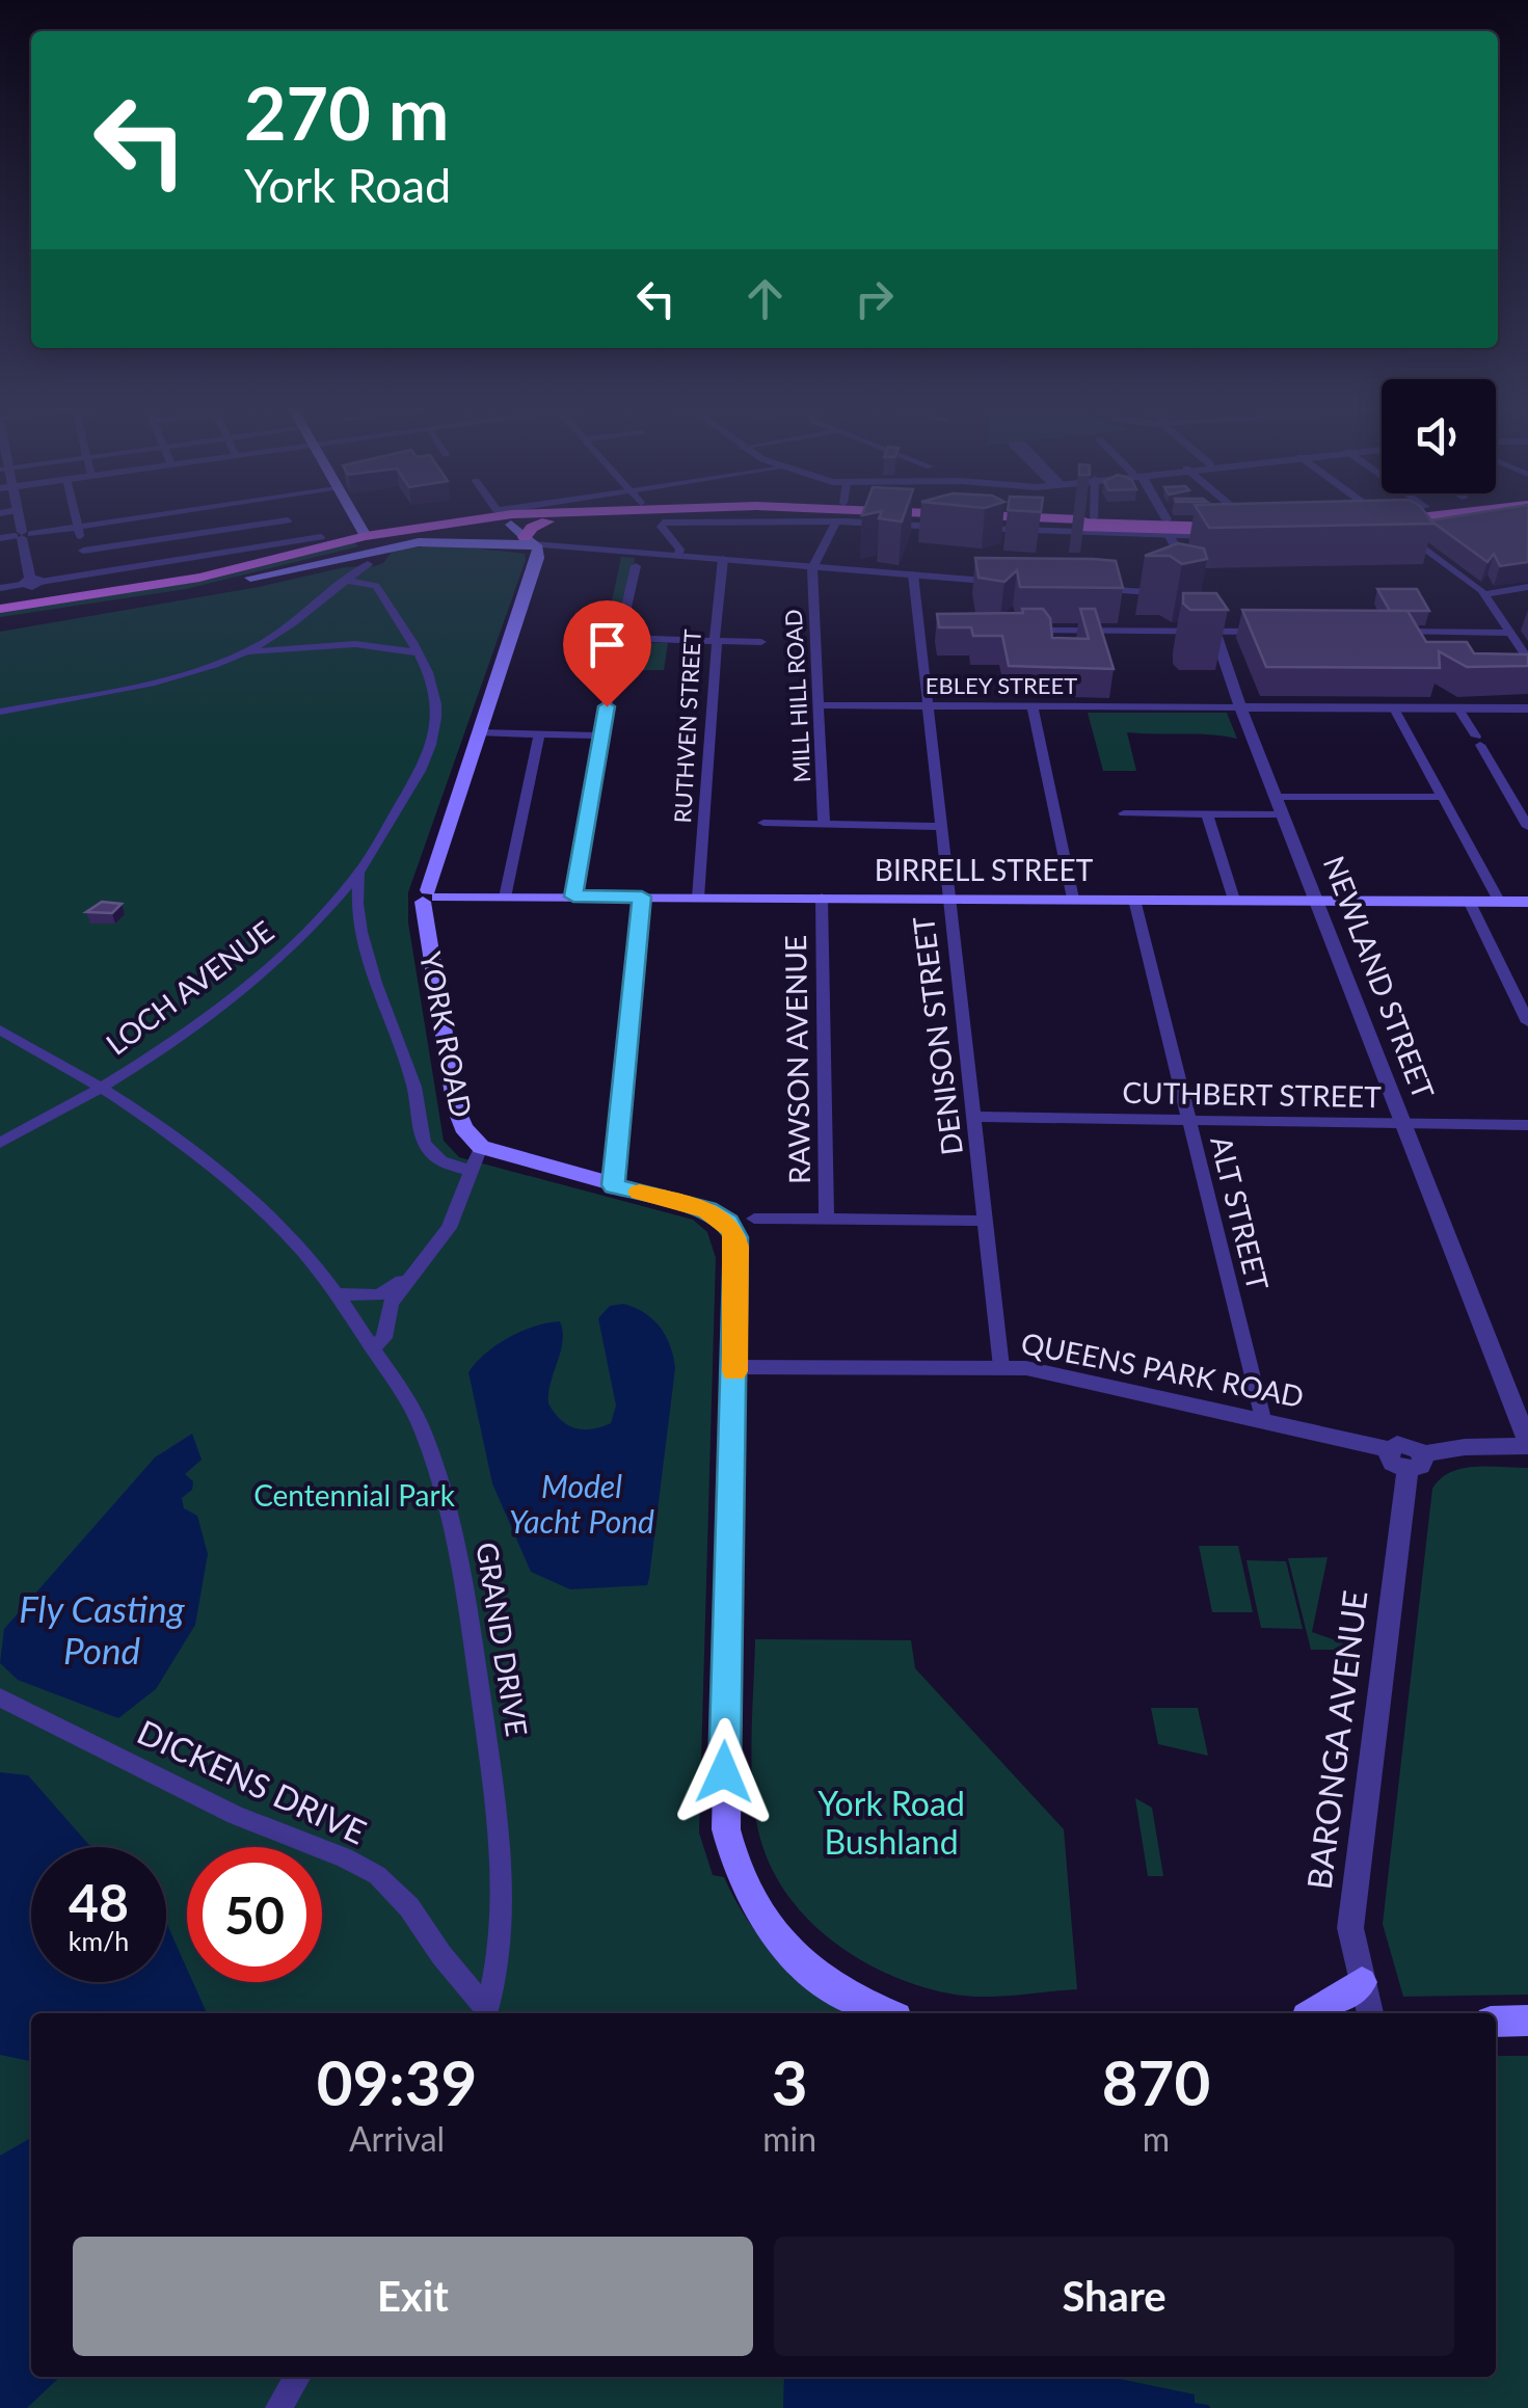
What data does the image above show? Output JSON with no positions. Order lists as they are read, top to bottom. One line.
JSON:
{"streets":{"main road":["BIRRELL STREET","YORK ROAD"],"street":["EBLEY STREET","MILL HILL ROAD","RUTHVEN STREET","NEWLAND STREET","LOCH AVENUE","DENISON STREET","RAWSON AVENUE","CUTHBERT STREET","ALT STREET","QUEENS PARK ROAD","GRAND DRIVE","BARONGA AVENUE","DICKENS DRIVE"]},"crossings":[["EBLEY STREET","MILL HILL ROAD"],["EBLEY STREET","NEWLAND STREET"],["EBLEY STREET","DENISON STREET"],["RUTHVEN STREET","BIRRELL STREET"],["BIRRELL STREET","NEWLAND STREET"],["BIRRELL STREET","YORK ROAD"],["BIRRELL STREET","DENISON STREET"],["BIRRELL STREET","RAWSON AVENUE"],["BIRRELL STREET","ALT STREET"],["NEWLAND STREET","CUTHBERT STREET"],["LOCH AVENUE","GRAND DRIVE"],["YORK ROAD","QUEENS PARK ROAD"],["DENISON STREET","CUTHBERT STREET"],["DENISON STREET","QUEENS PARK ROAD"],["CUTHBERT STREET","ALT STREET"],["ALT STREET","QUEENS PARK ROAD"],["QUEENS PARK ROAD","BARONGA AVENUE"]],"water":["Model Yacht Pond","Fly Casting Pond"],"parks":["Centennial Park","York Road Bushland"],"page":{"turn":["270 m","York Road"],"speed":"48 km/h","limit":"50","eta":["09:39","Arrival","3","min","870","m"],"buttons":["Exit","Share"]}}
